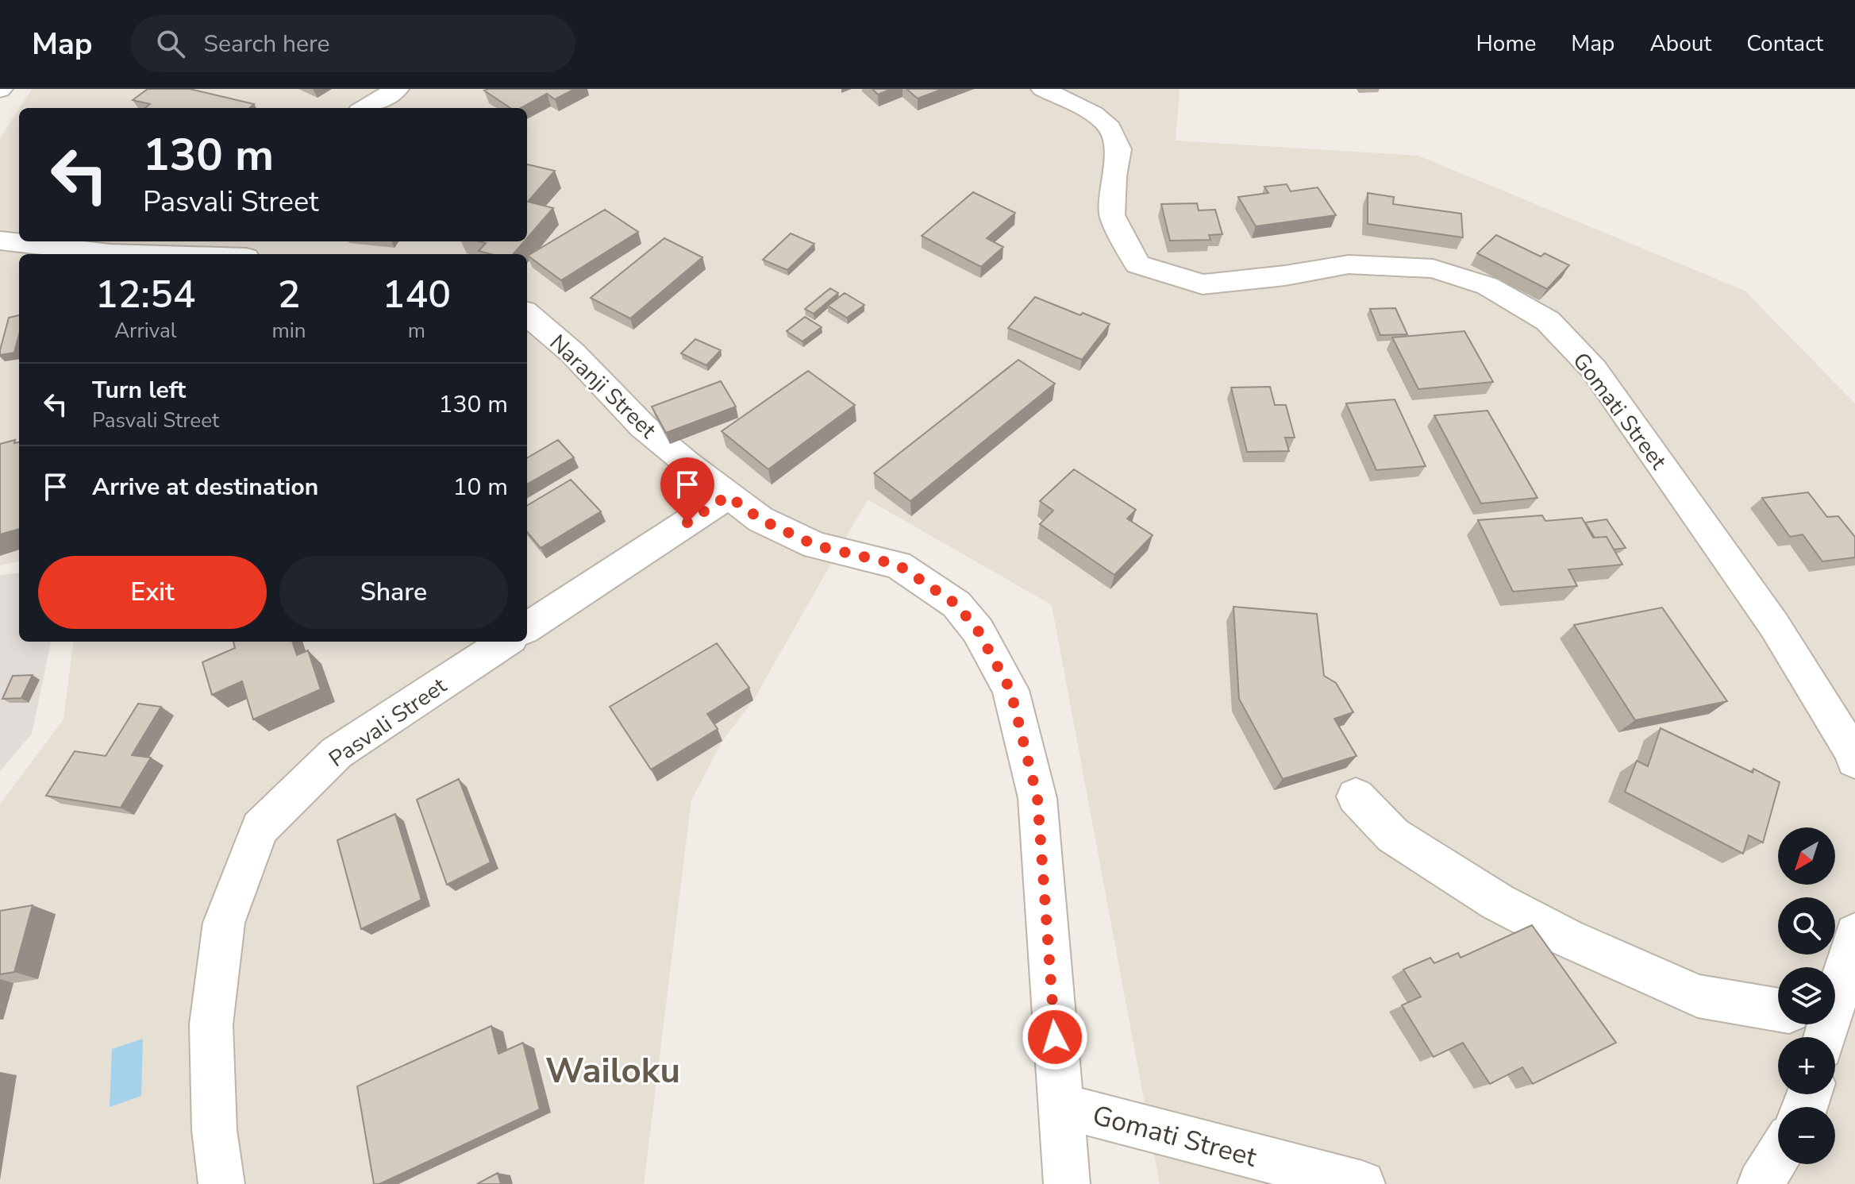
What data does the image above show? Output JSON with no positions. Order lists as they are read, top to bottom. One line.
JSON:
{"streets":{"street":["Naranji Street","Gomati Street","Pasvali Street"]},"crossings":[["Naranji Street","Gomati Street"]],"districts":["Wailoku"],"north":"bottom left","page":{"header":"Map","search":"Search here","nav":["Home","Map","About","Contact"],"turn":["130 m","Pasvali Street"],"eta":["12:54","Arrival","2","min","140","m"],"list":[{"name":"Turn left","note":"Pasvali Street","value":"130 m"},{"name":"Arrive at destination","value":"10 m"}],"buttons":["Exit","Share"],"map_buttons":["+","−"]}}
